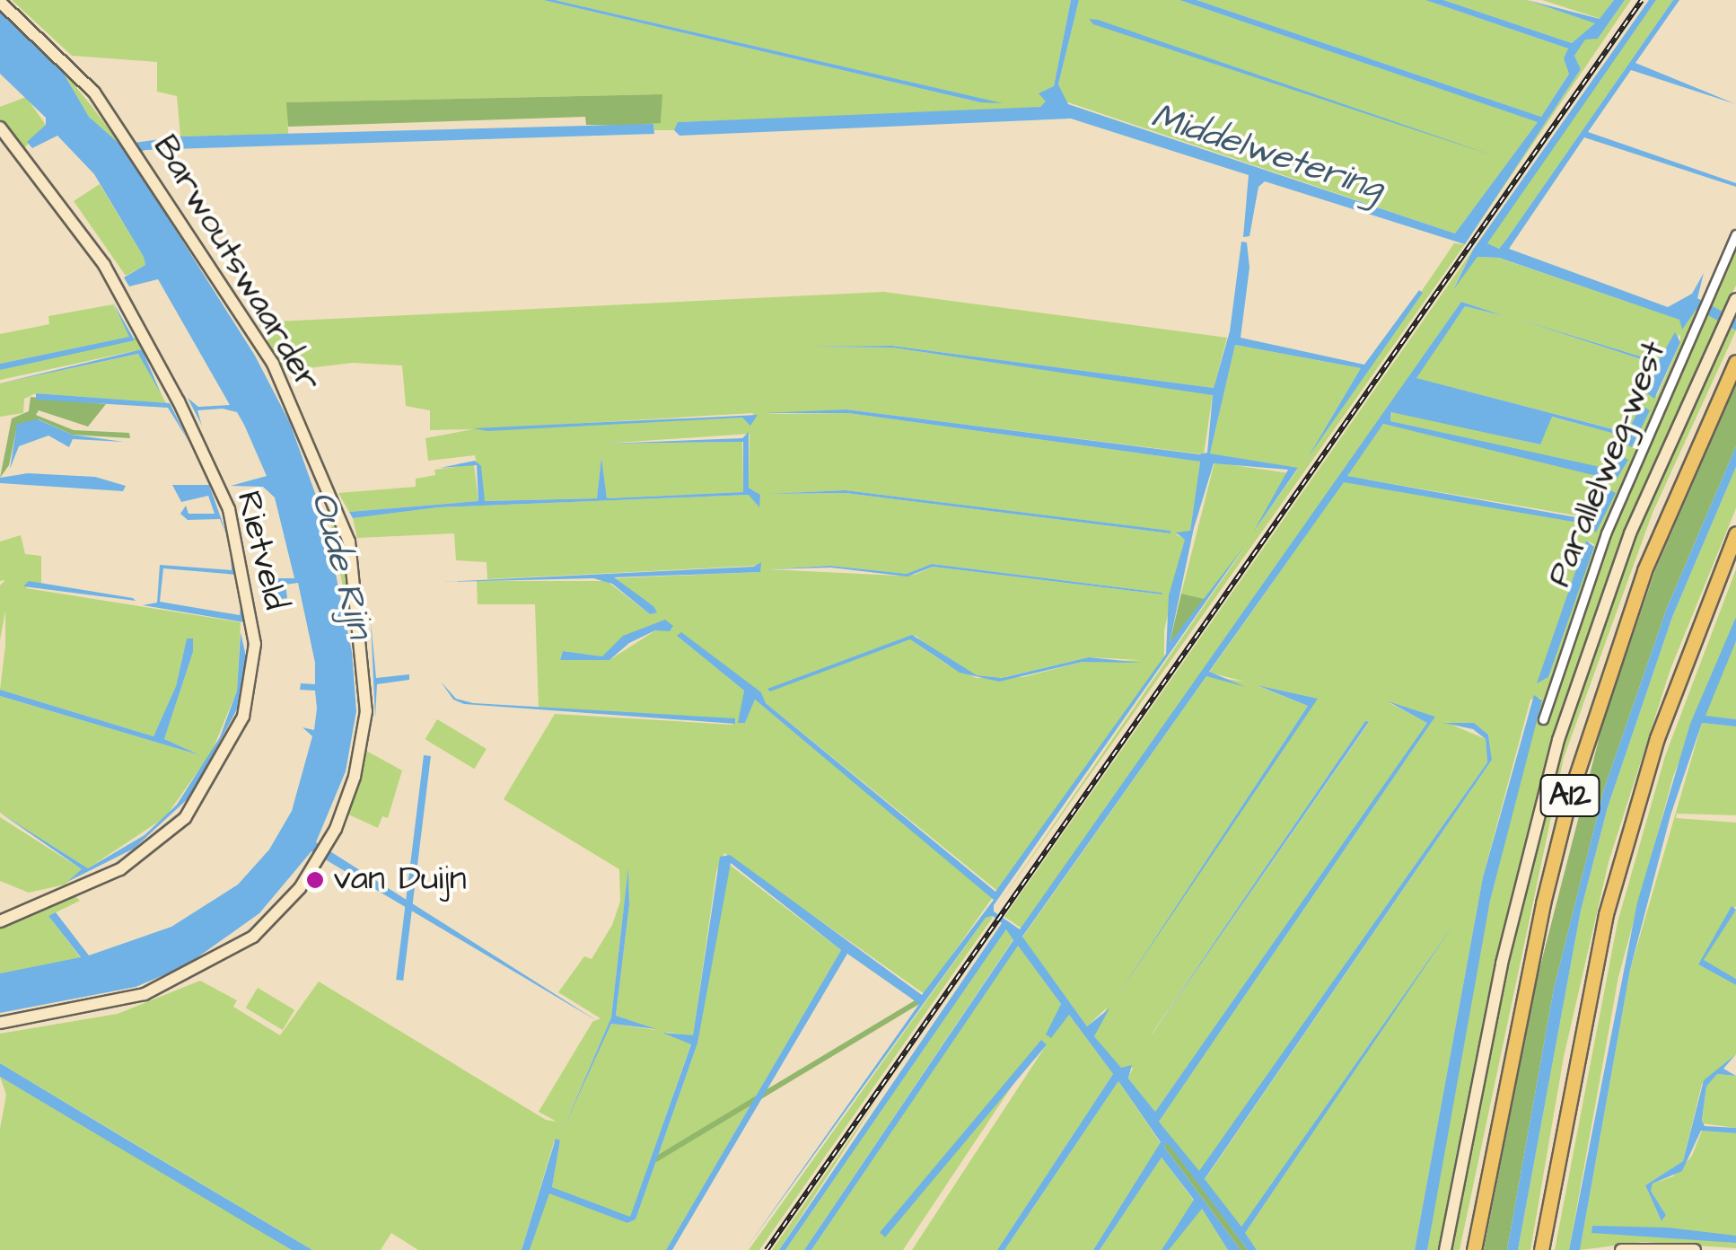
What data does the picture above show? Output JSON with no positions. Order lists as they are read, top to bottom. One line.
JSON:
{"streets":{"highway":["A12"],"main road":["Barwoutswaarder","Rietveld"],"street":["Parallelweg-west"]},"water":["Middelwetering","Oude Rijn"],"places":["van Duijn"]}
